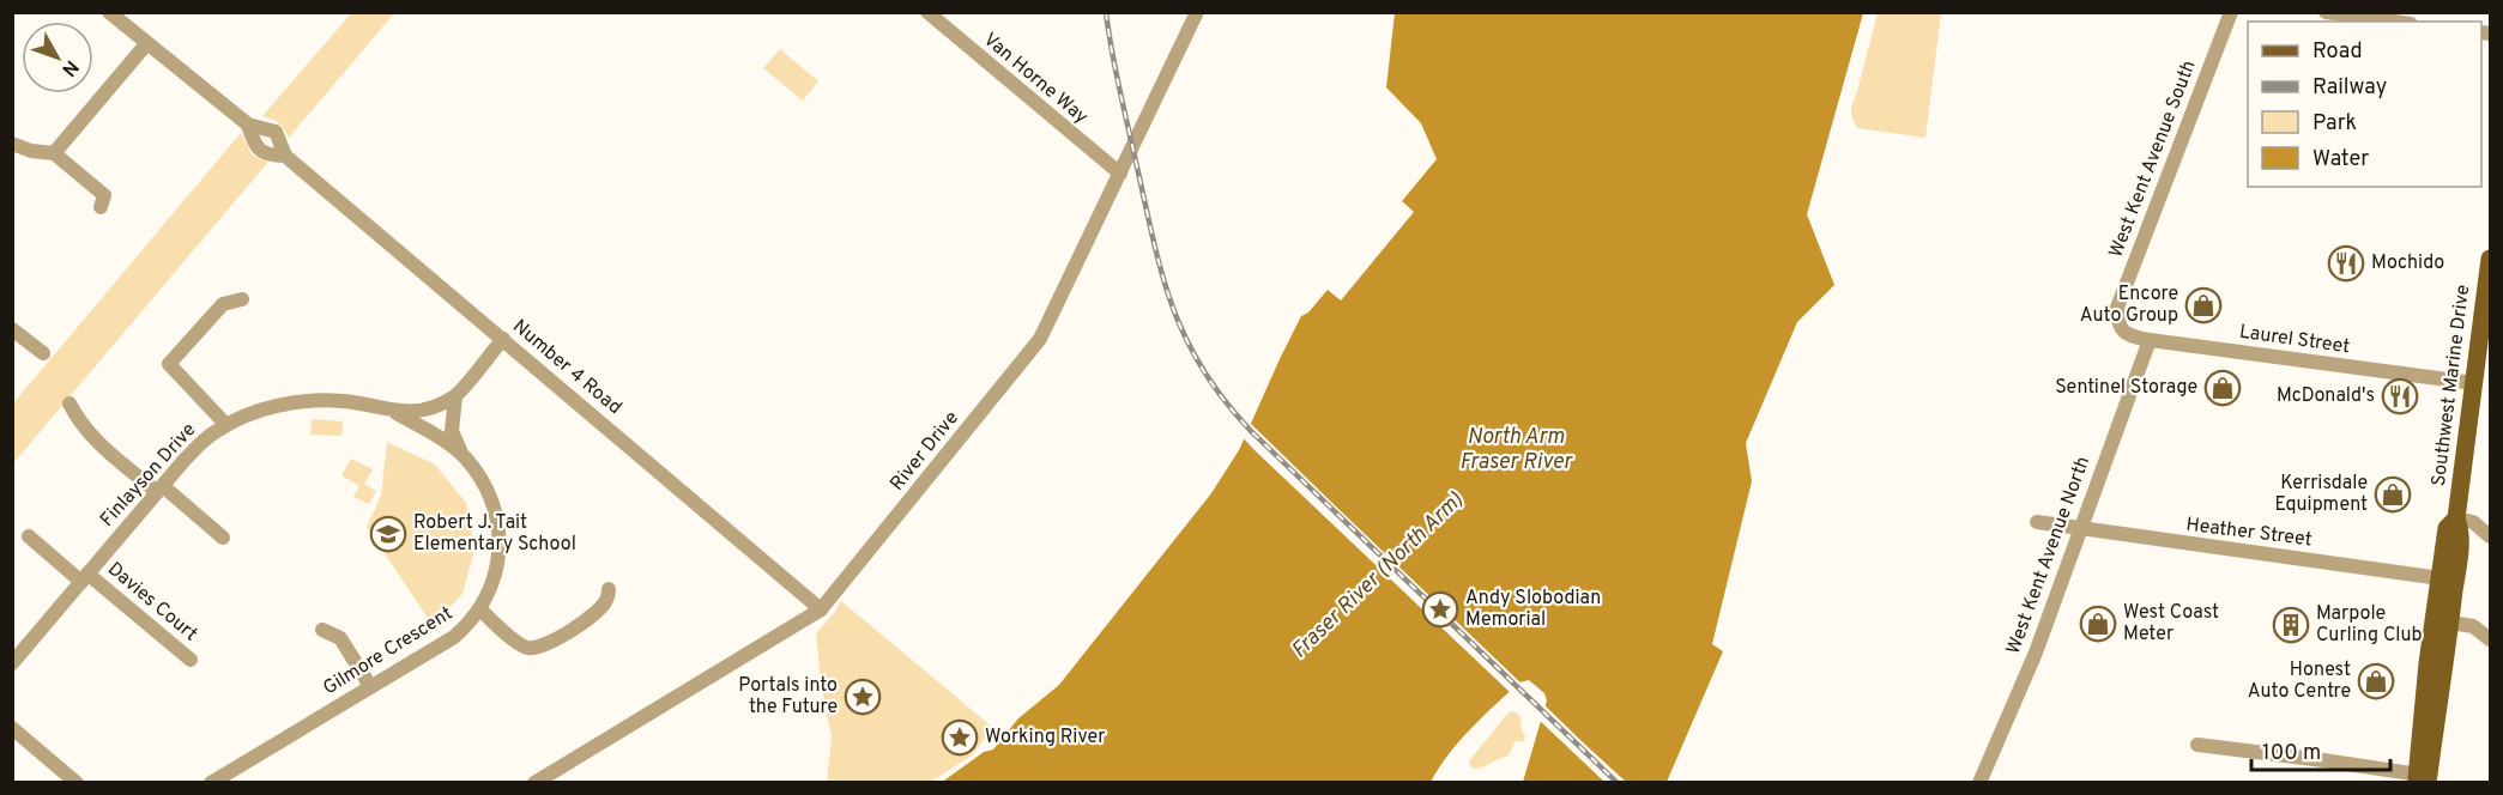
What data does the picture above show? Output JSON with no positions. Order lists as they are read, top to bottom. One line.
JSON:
{"streets":{"main road":["Southwest Marine Drive"],"street":["Van Horne Way","West Kent Avenue South","Laurel Street","Number 4 Road","River Drive","Finlayson Drive","Heather Street","West Kent Avenue North","Davies Court","Gilmore Crescent"]},"crossings":[["Van Horne Way","River Drive"],["West Kent Avenue South","Laurel Street"],["Laurel Street","Southwest Marine Drive"],["Laurel Street","West Kent Avenue North"],["Number 4 Road","River Drive"],["Number 4 Road","Finlayson Drive"],["Southwest Marine Drive","Heather Street"],["Finlayson Drive","Davies Court"],["Finlayson Drive","Gilmore Crescent"],["Heather Street","West Kent Avenue North"]],"water":["North Arm Fraser River","Fraser River (North Arm)"],"places":{"restaurant":["Mochido","McDonald's"],"shop":["Encore Auto Group","Sentinel Storage","Kerrisdale Equipment","West Coast Meter","Honest Auto Centre"],"school or university":["Robert J. Tait Elementary School"],"place":["Andy Slobodian Memorial","Portals into the Future","Working River"],"building":["Marpole Curling Club"]},"legend":["Road","Railway","Park","Water"],"scale_bar":"100 m","north":"bottom right"}
